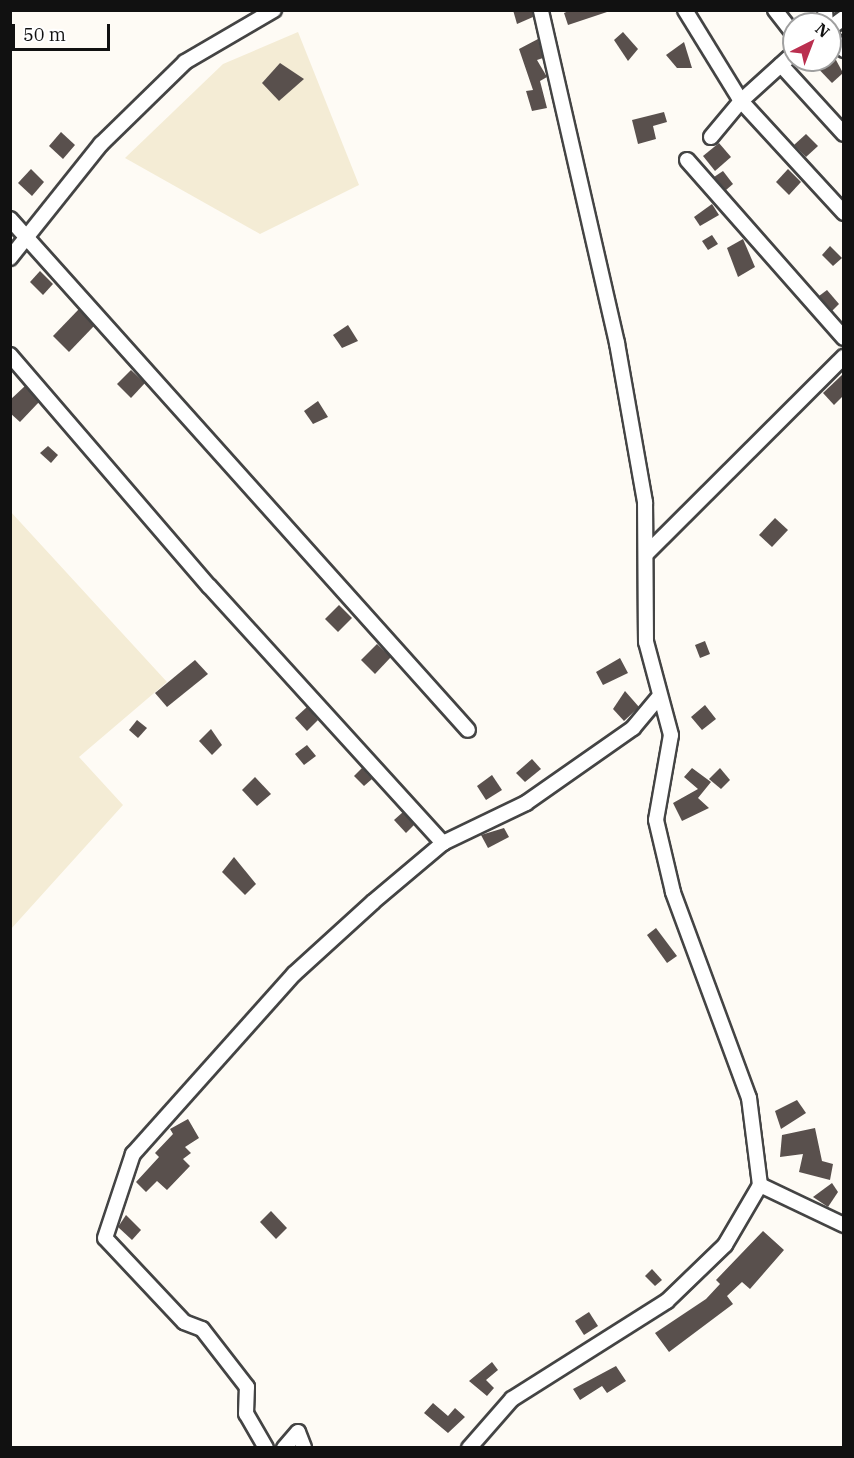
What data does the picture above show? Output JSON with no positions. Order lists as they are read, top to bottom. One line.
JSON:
{"scale_bar":"50 m","north":"top right"}
